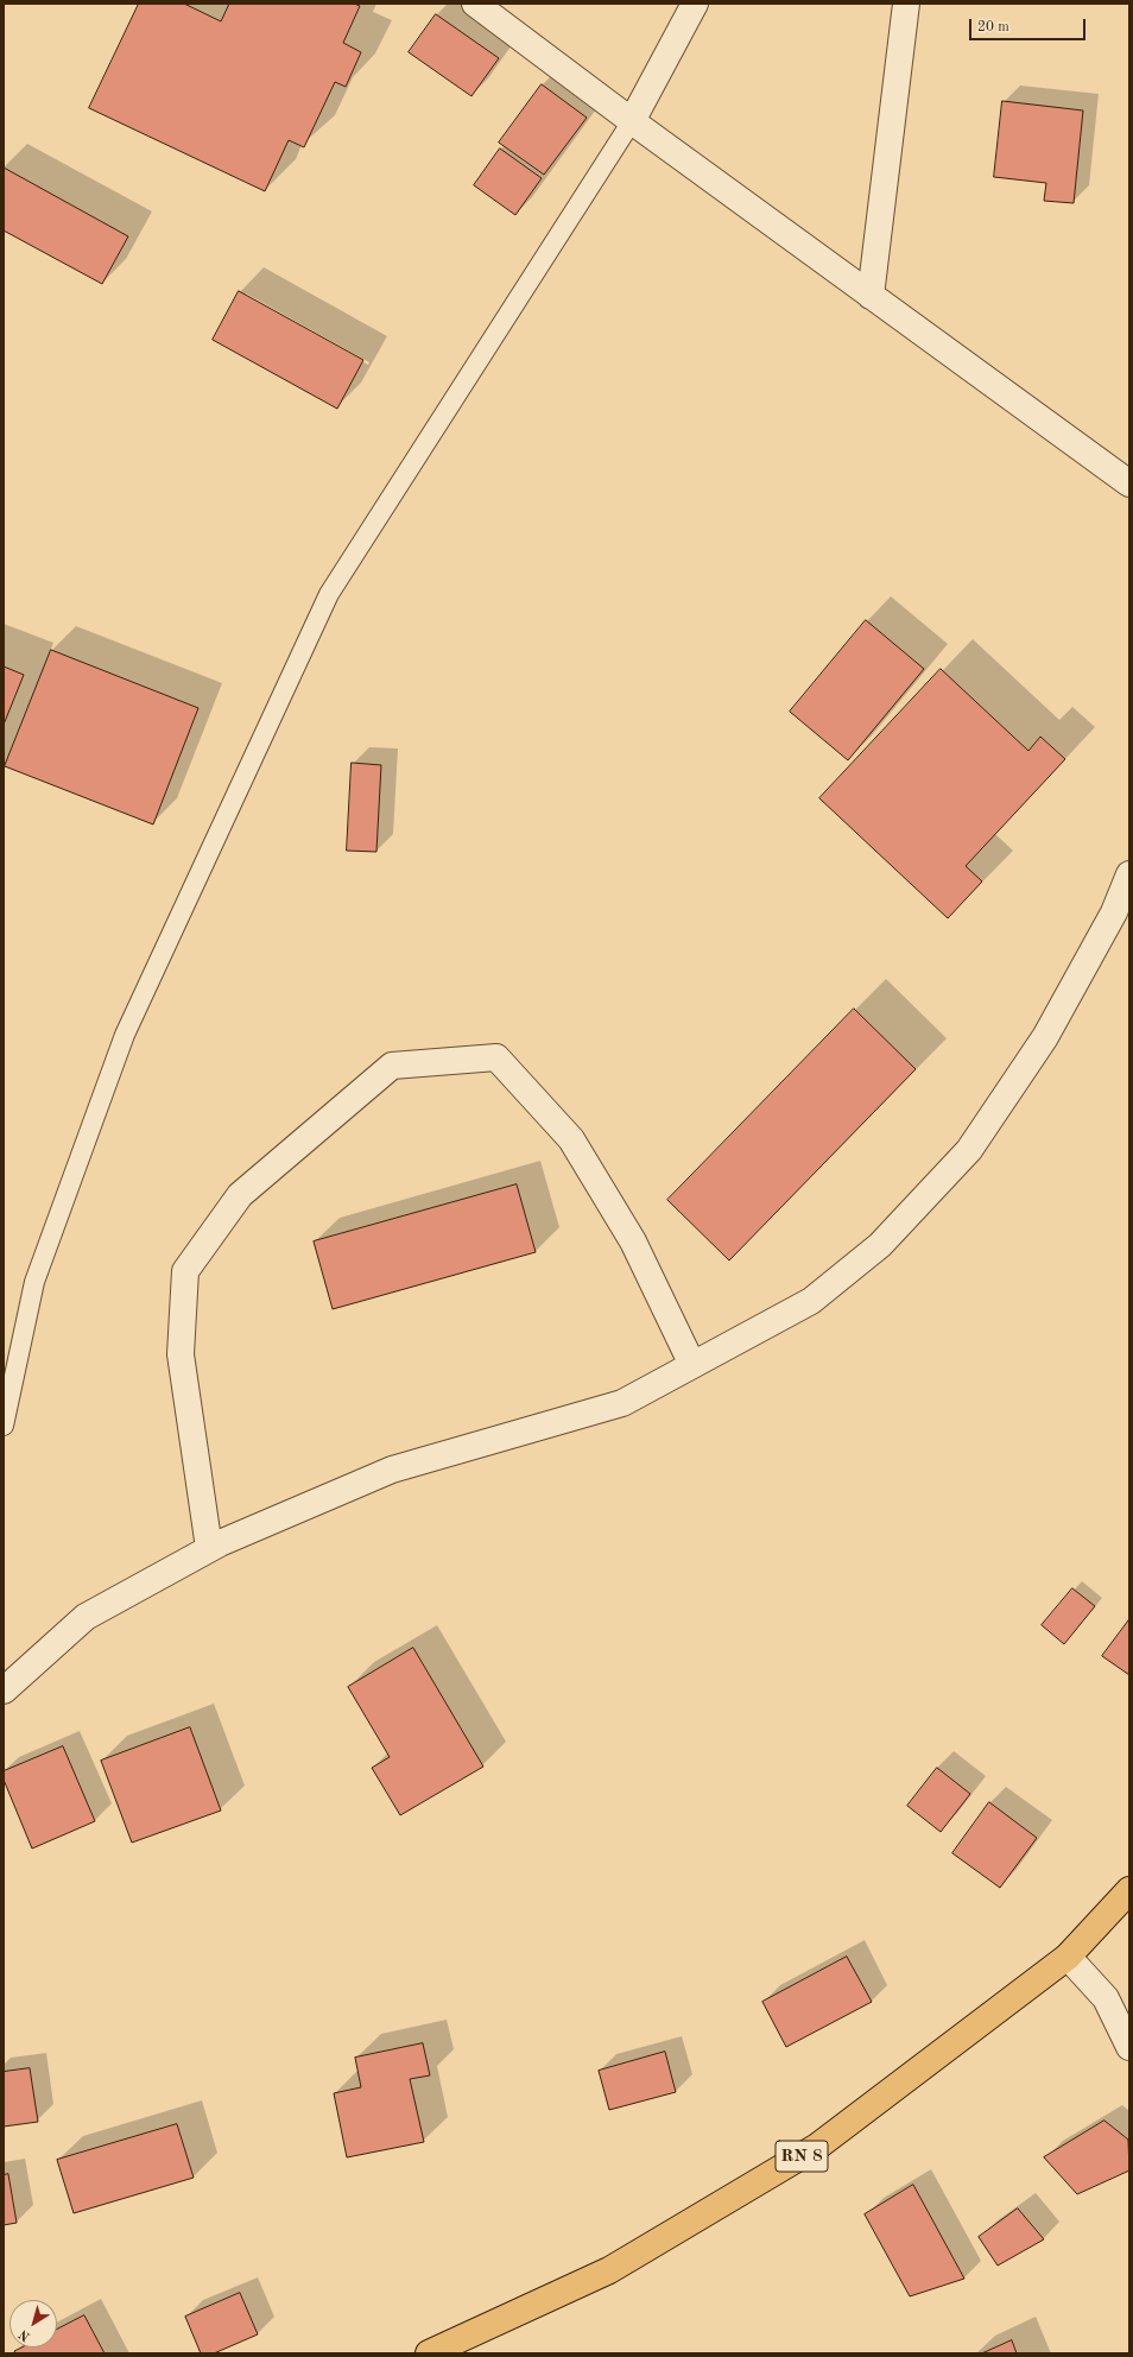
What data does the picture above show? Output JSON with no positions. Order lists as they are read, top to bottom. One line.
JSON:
{"streets":{"main road":["RN 8"]},"scale_bar":"20 m","north":"bottom left"}
